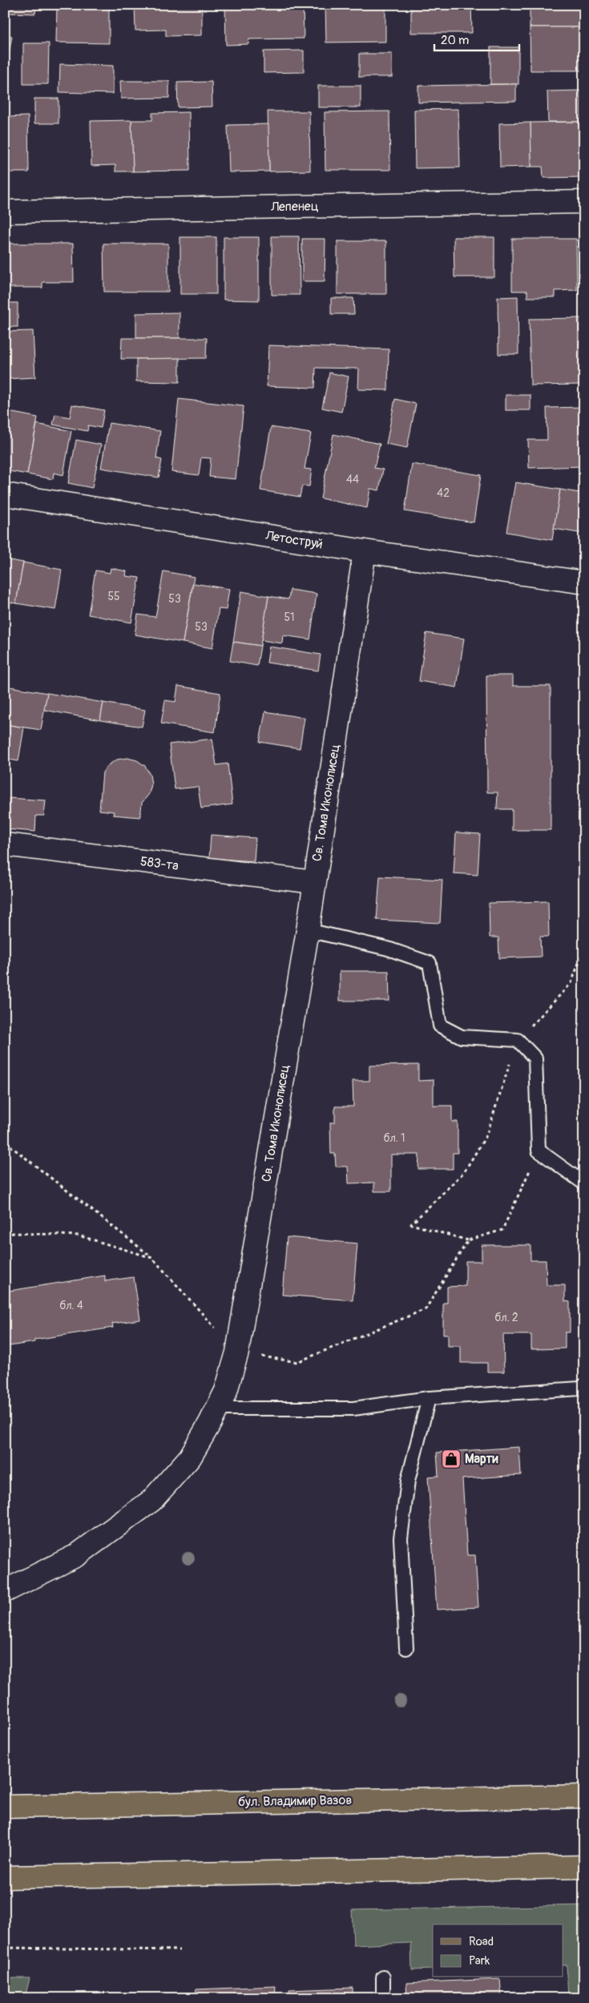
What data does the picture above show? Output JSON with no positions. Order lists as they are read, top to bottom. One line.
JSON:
{"streets":{"main road":["бул. Владимир Вазов"],"street":["Лепенец","Летоструй","Св. Тома Иконописец","583-та"]},"crossings":[["Летоструй","Св. Тома Иконописец"],["Св. Тома Иконописец","583-та"]],"places":{"shop":["Марти"]},"house_numbers":["44","42","55","53","51","53","бл. 1","бл. 4","бл. 2"],"legend":["Road","Park"],"scale_bar":"20 m"}
